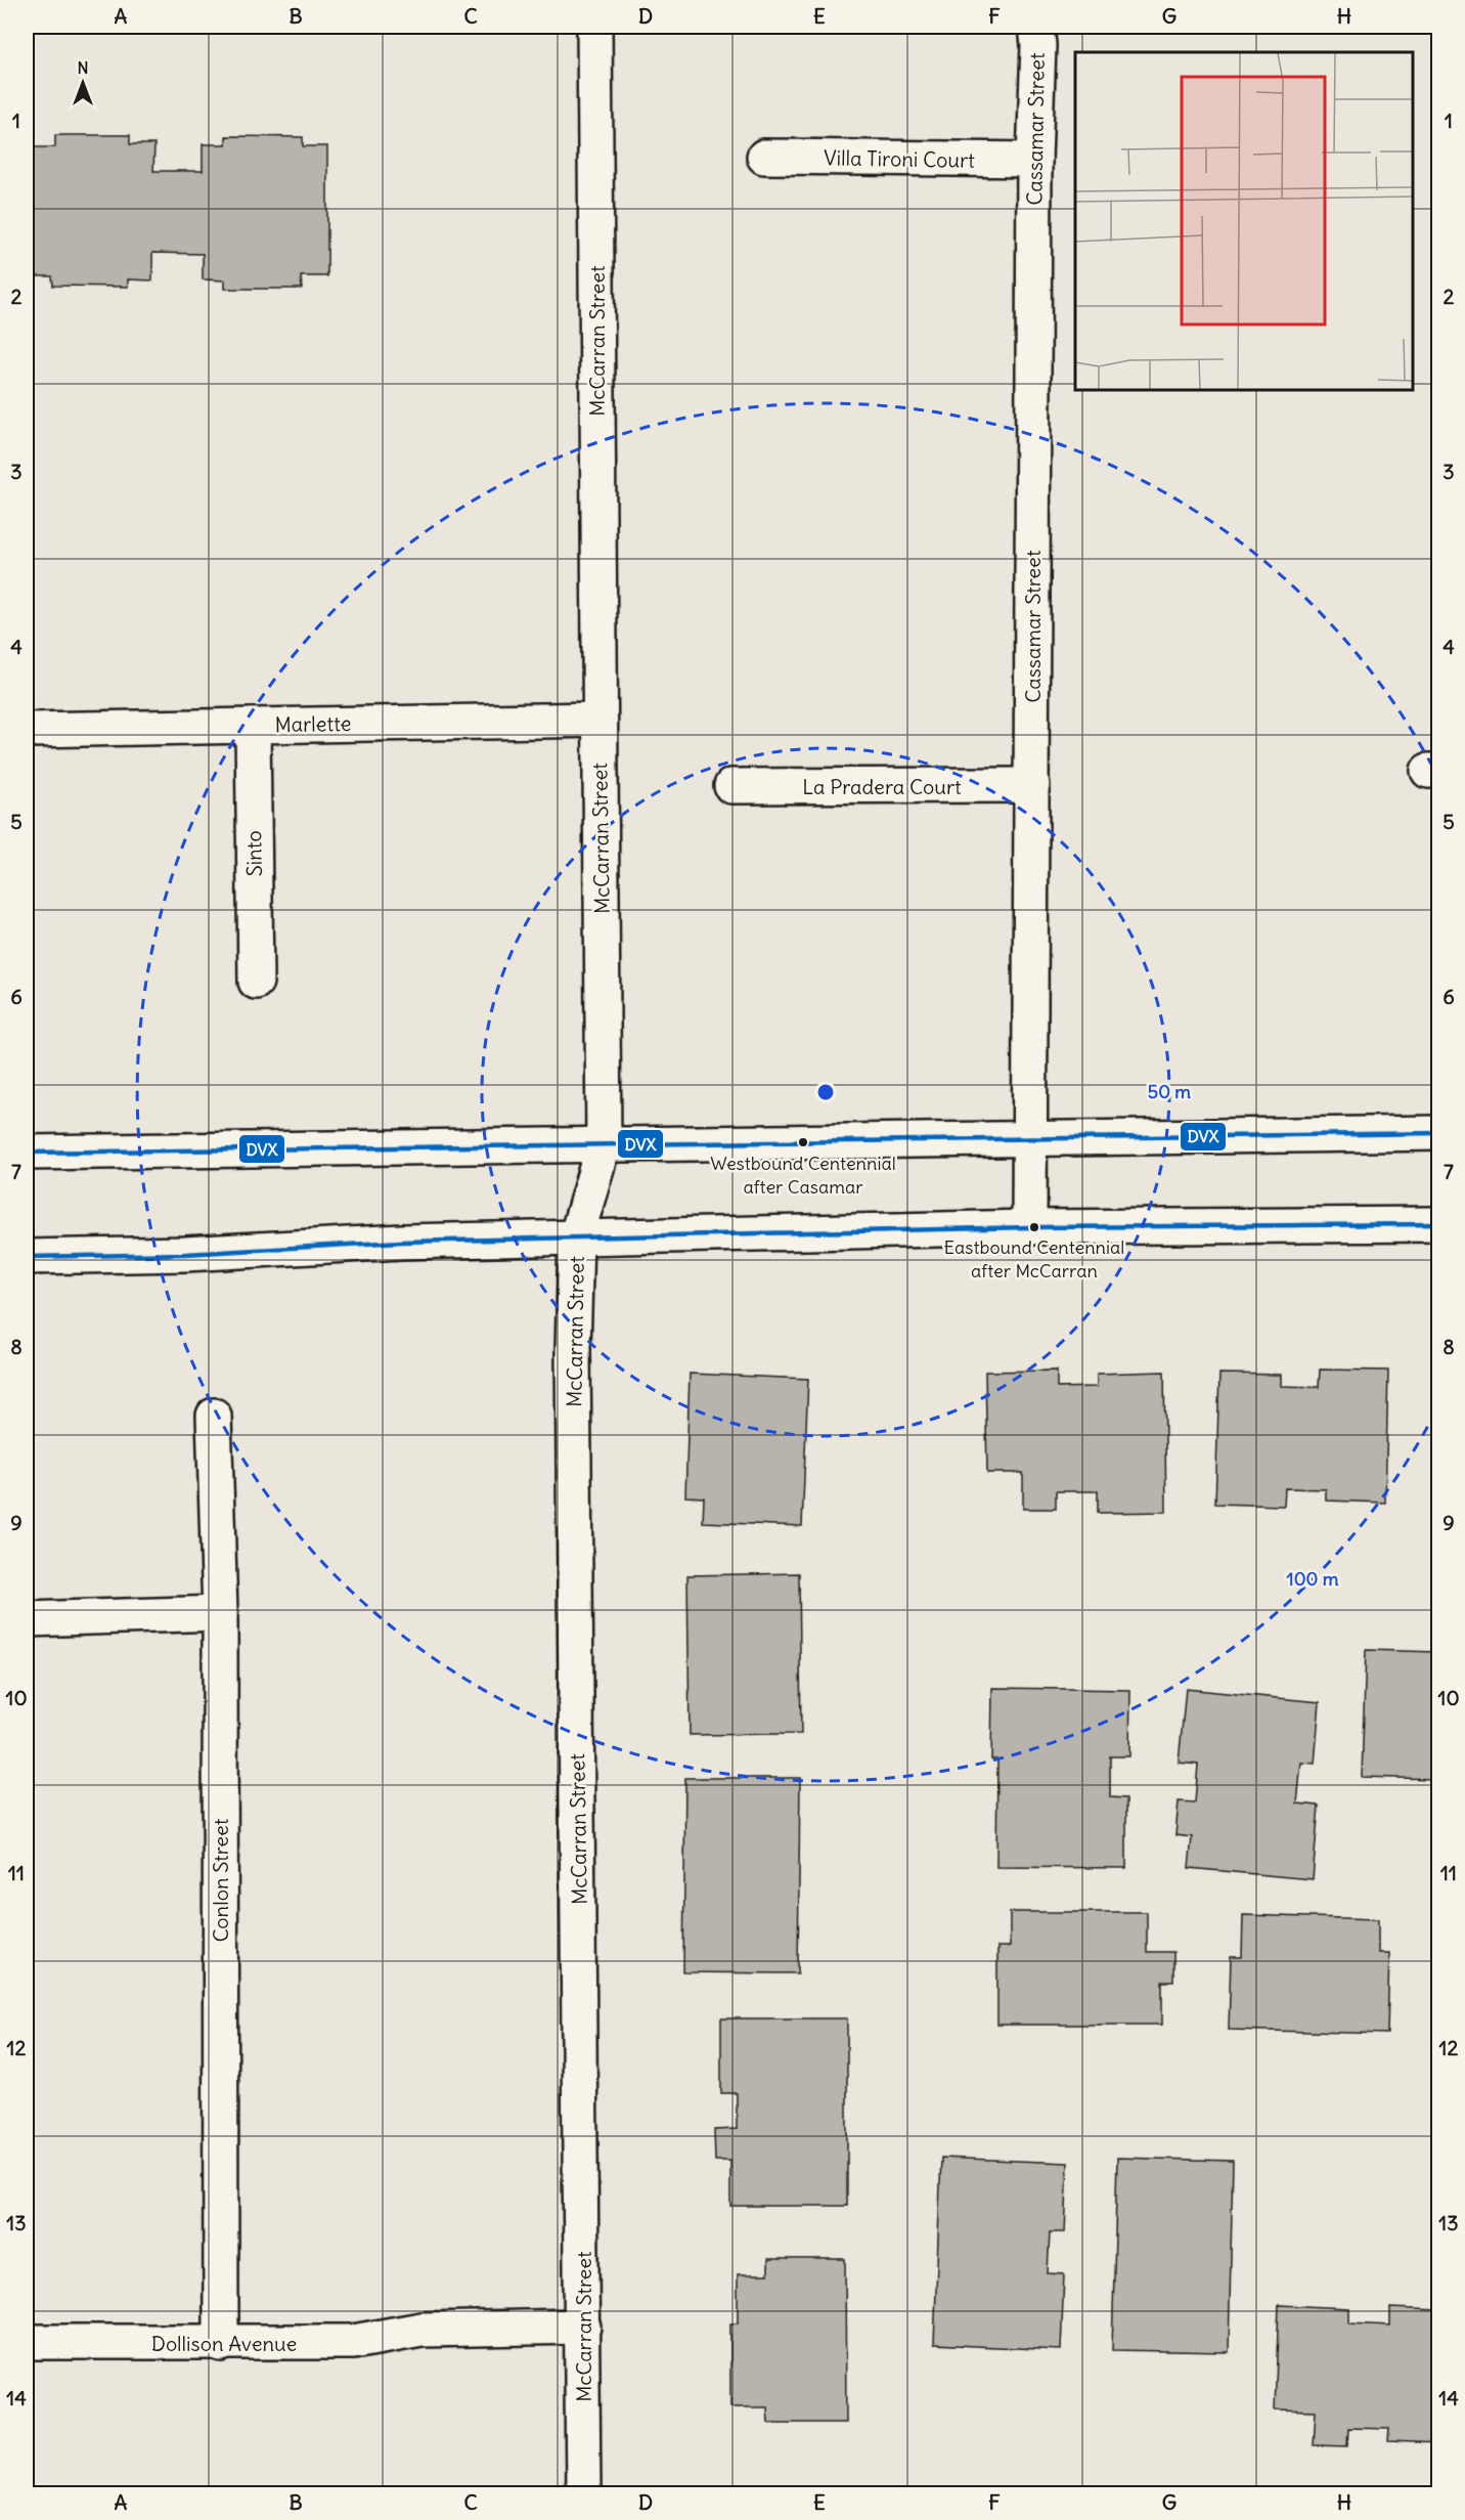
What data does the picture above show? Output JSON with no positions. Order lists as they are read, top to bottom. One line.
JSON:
{"streets":{"street":["Cassamar Street","Villa Tironi Court","McCarran Street","Marlette","La Pradera Court","Sinto","Conlon Street","Dollison Avenue"]},"crossings":[["Cassamar Street","Villa Tironi Court"],["Cassamar Street","La Pradera Court"],["McCarran Street","Marlette"],["McCarran Street","Dollison Avenue"],["Marlette","Sinto"],["Conlon Street","Dollison Avenue"]],"places":["Westbound Centennial after Casamar","Eastbound Centennial after McCarran"],"lines":["transit line DVX"],"north":"top","grid":{"columns":["A","B","C","D","E","F","G","H"],"rows":["1","2","3","4","5","6","7","8","9","10","11","12","13","14"]},"rings":["50 m","100 m"]}
